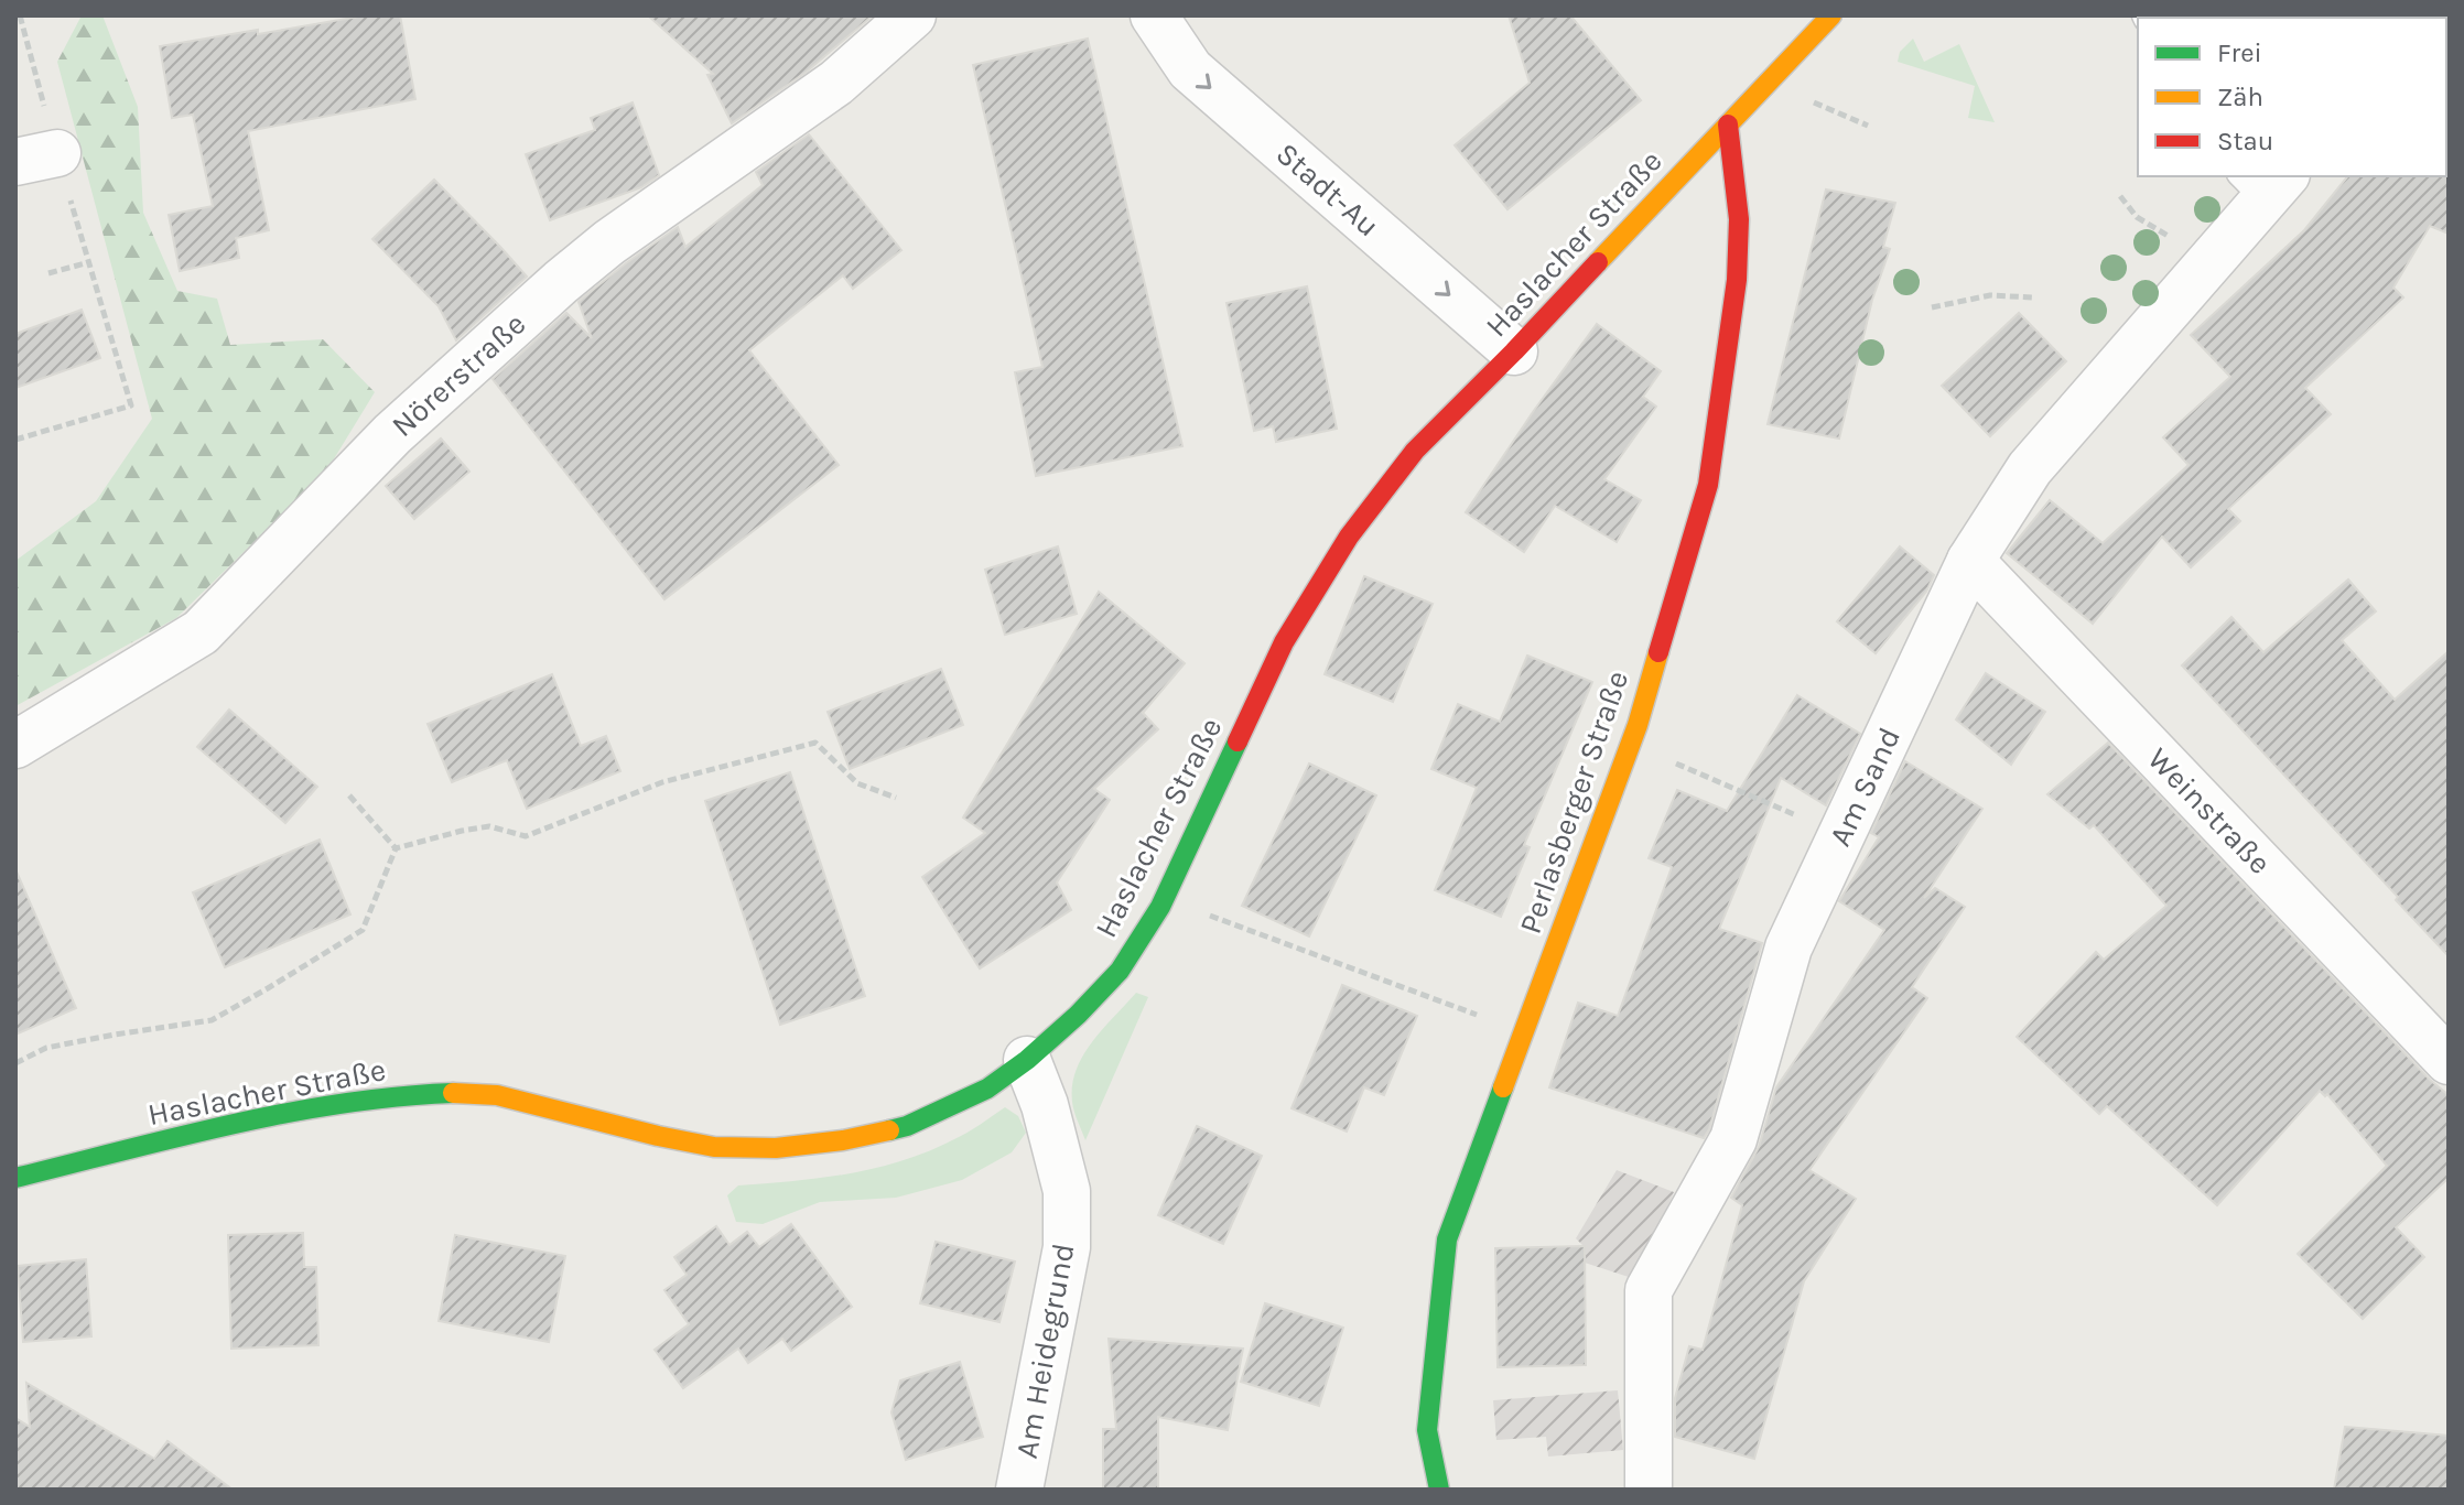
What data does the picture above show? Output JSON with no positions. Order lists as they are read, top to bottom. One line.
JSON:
{"streets":{"street":["Stadt-Au","Haslacher Straße","Nörerstraße","Am Sand","Perlasberger Straße","Weinstraße","Am Heidegrund"]},"crossings":[["Stadt-Au","Haslacher Straße"],["Haslacher Straße","Perlasberger Straße"],["Haslacher Straße","Am Heidegrund"],["Am Sand","Weinstraße"]],"one_way":["Stadt-Au"],"legend":["Frei","Zäh","Stau"]}
